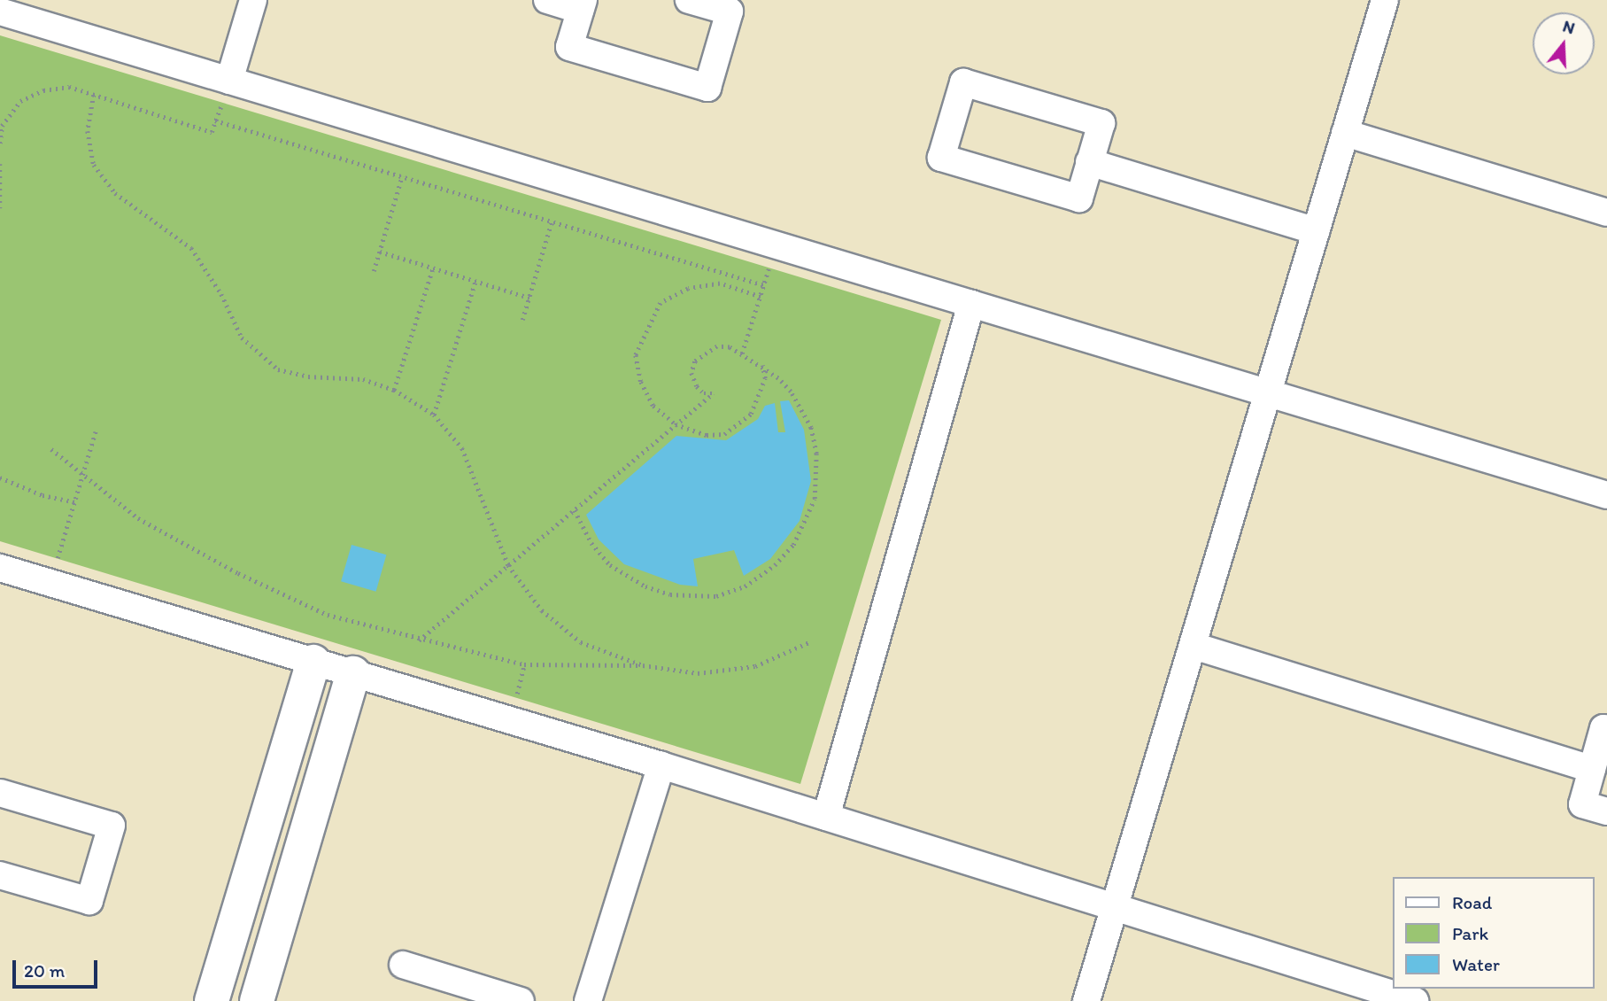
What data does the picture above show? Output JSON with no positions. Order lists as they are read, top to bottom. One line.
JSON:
{"legend":["Road","Park","Water"],"scale_bar":"20 m","north":"top"}
